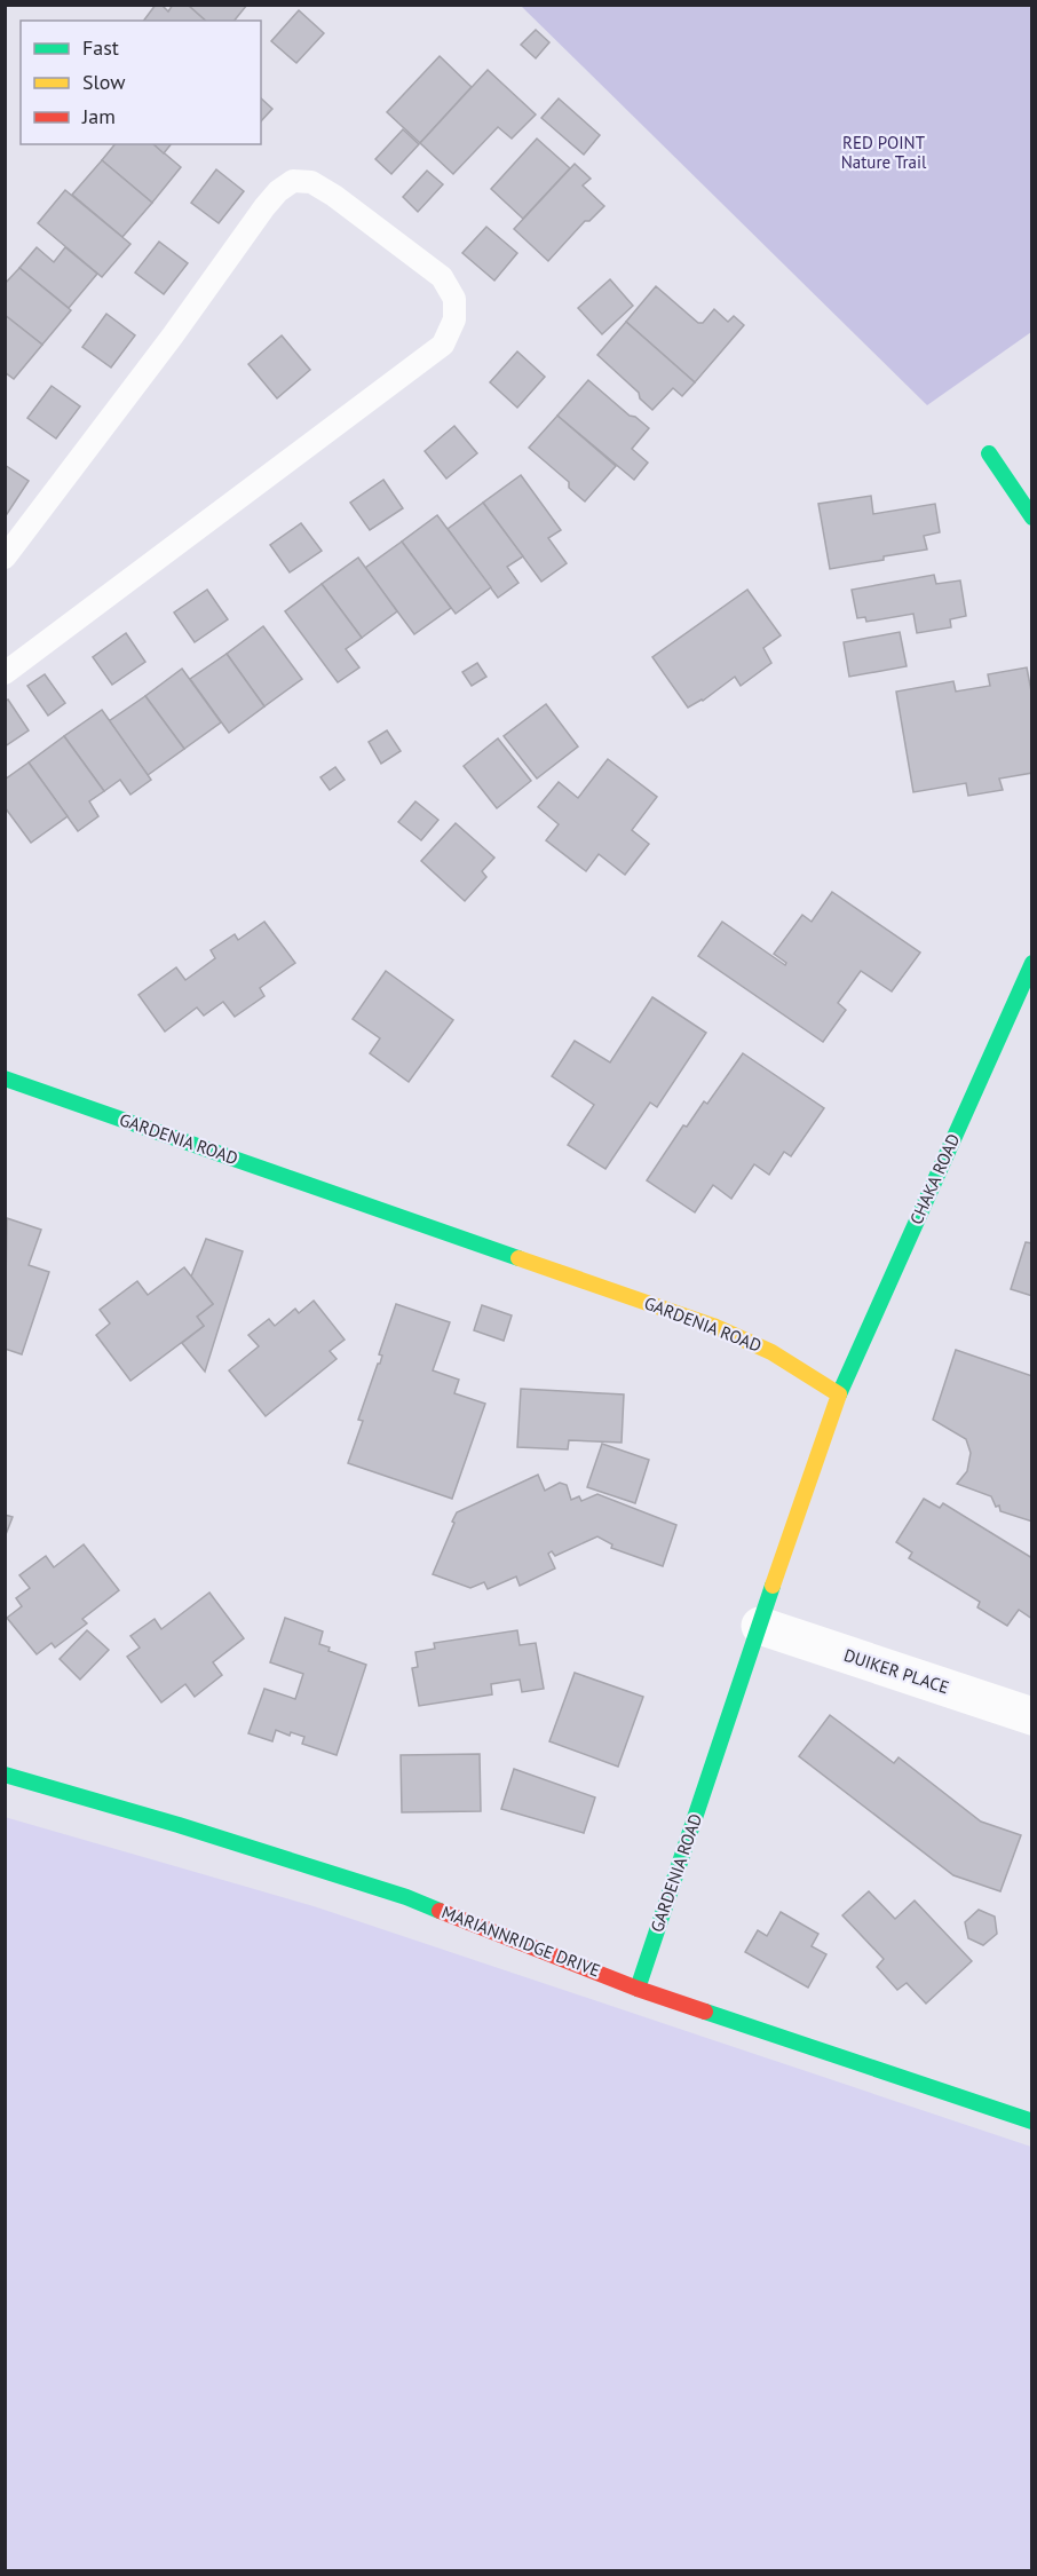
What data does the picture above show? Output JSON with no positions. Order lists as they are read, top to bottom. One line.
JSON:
{"streets":{"street":["GARDENIA ROAD","CHAKA ROAD","DUIKER PLACE","MARIANNRIDGE DRIVE"]},"crossings":[["GARDENIA ROAD","CHAKA ROAD"],["GARDENIA ROAD","DUIKER PLACE"],["GARDENIA ROAD","MARIANNRIDGE DRIVE"]],"parks":["RED POINT Nature Trail"],"legend":["Fast","Slow","Jam"]}
